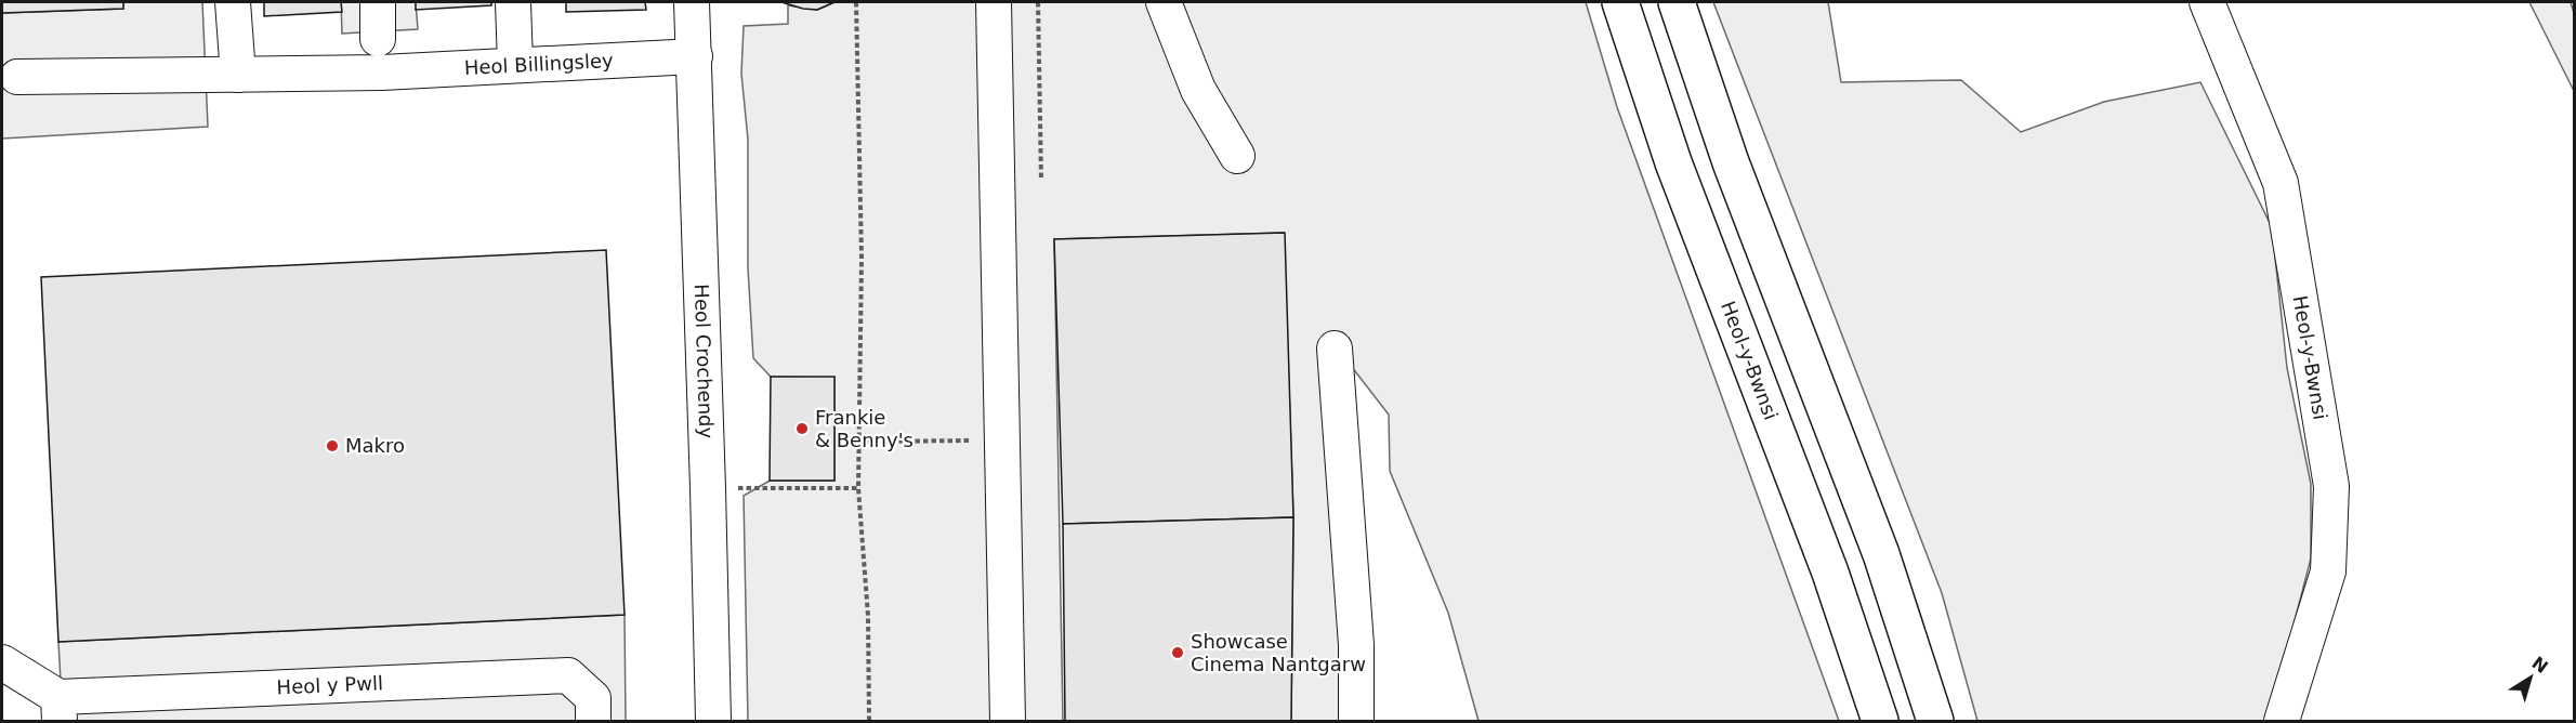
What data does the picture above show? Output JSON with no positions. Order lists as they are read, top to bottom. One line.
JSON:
{"streets":{"highway":["Heol-y-Bwnsi"],"street":["Heol Billingsley","Heol Crochendy","Heol y Pwll"]},"crossings":[["Heol Billingsley","Heol Crochendy"]],"places":["Frankie & Benny's","Makro","Showcase Cinema Nantgarw"],"north":"top right"}
